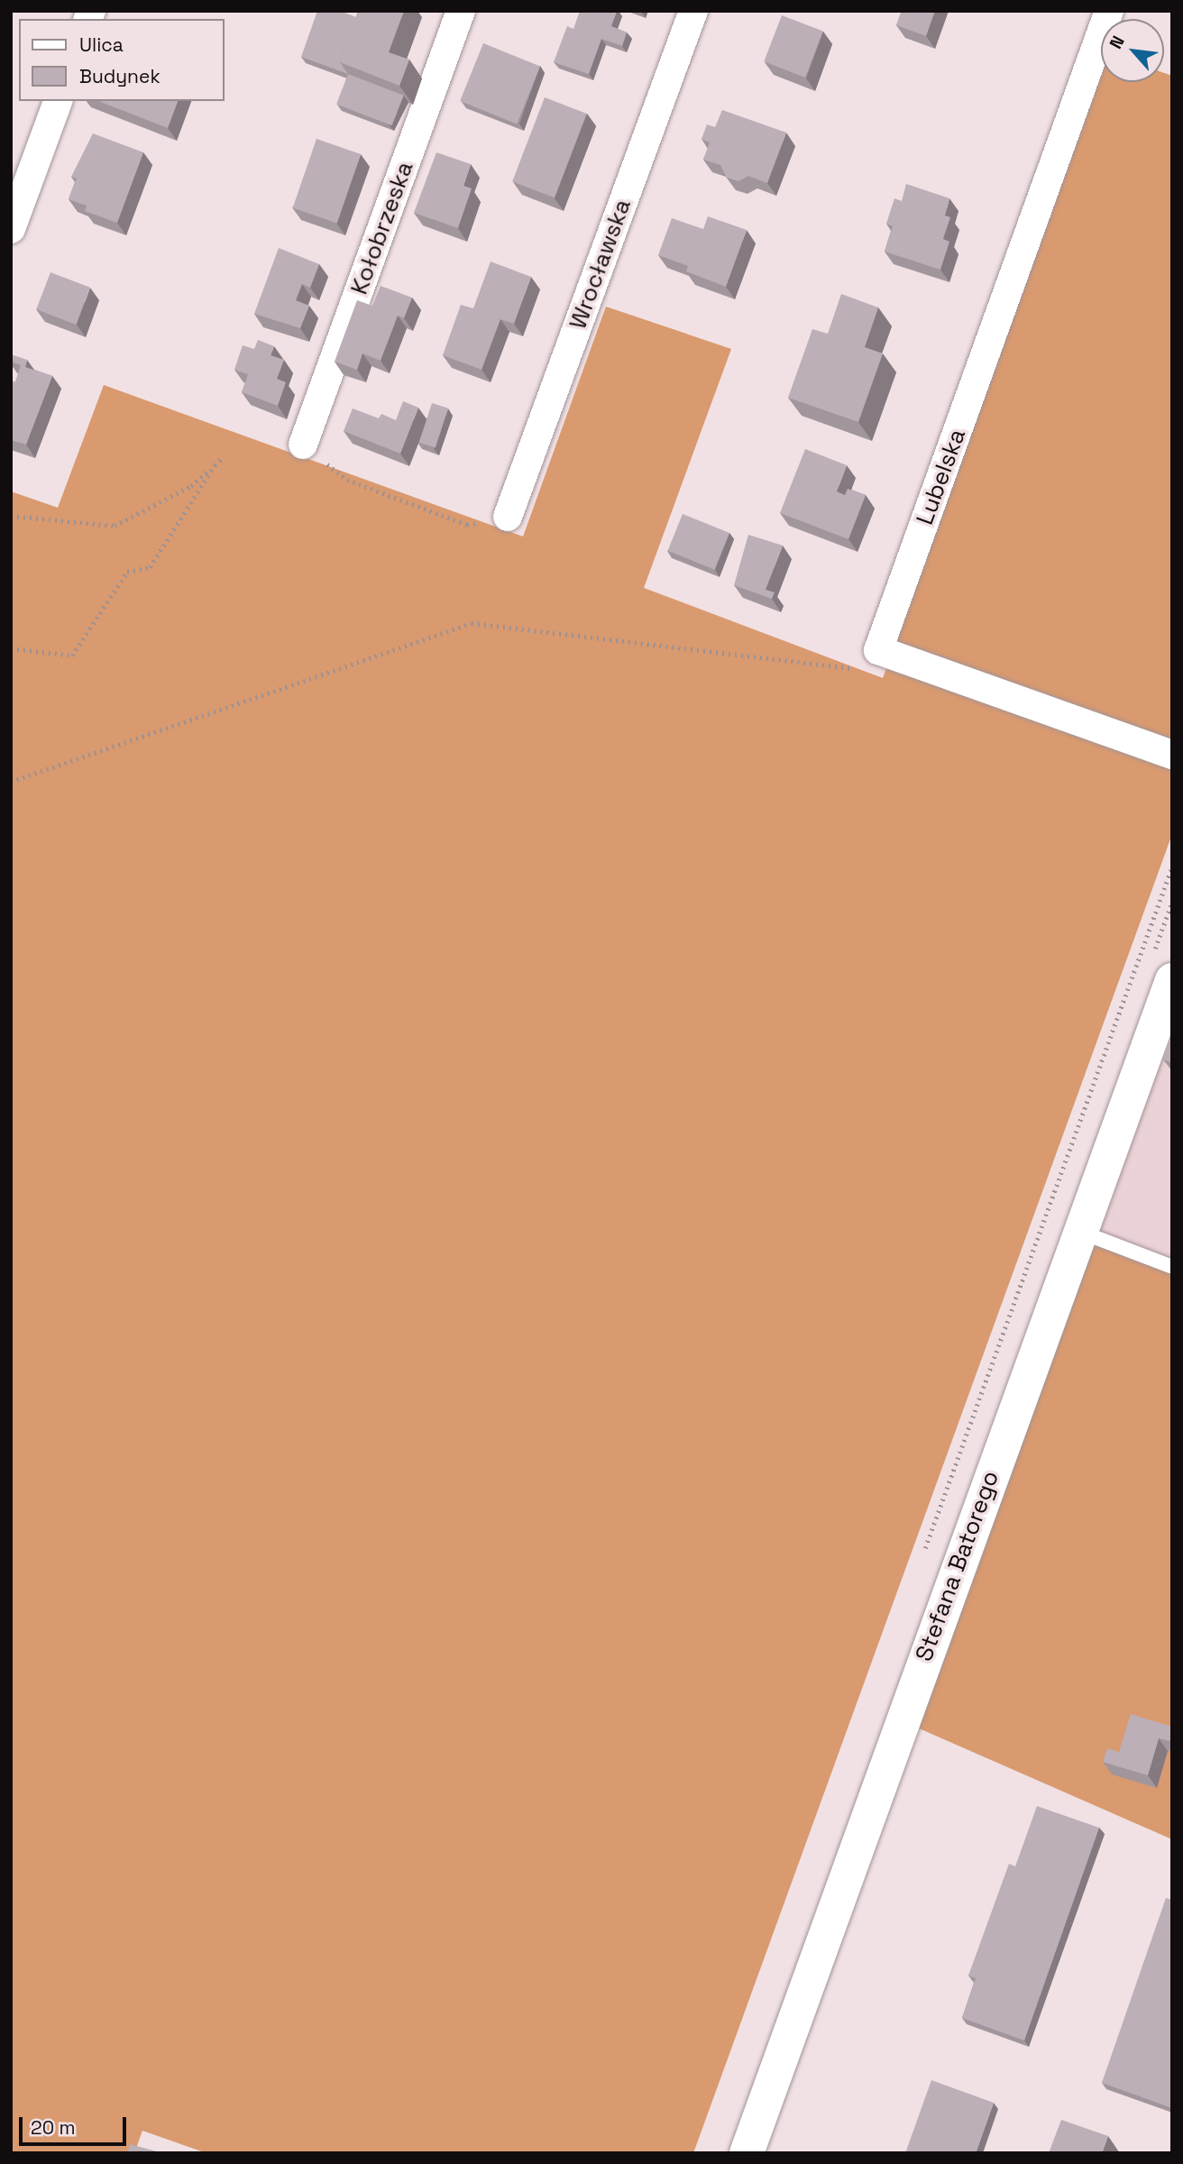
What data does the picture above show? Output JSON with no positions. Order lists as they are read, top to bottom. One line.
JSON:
{"streets":{"street":["Kołobrzeska","Wrocławska","Lubelska","Stefana Batorego"]},"legend":["Ulica","Budynek"],"scale_bar":"20 m","north":"top left"}
